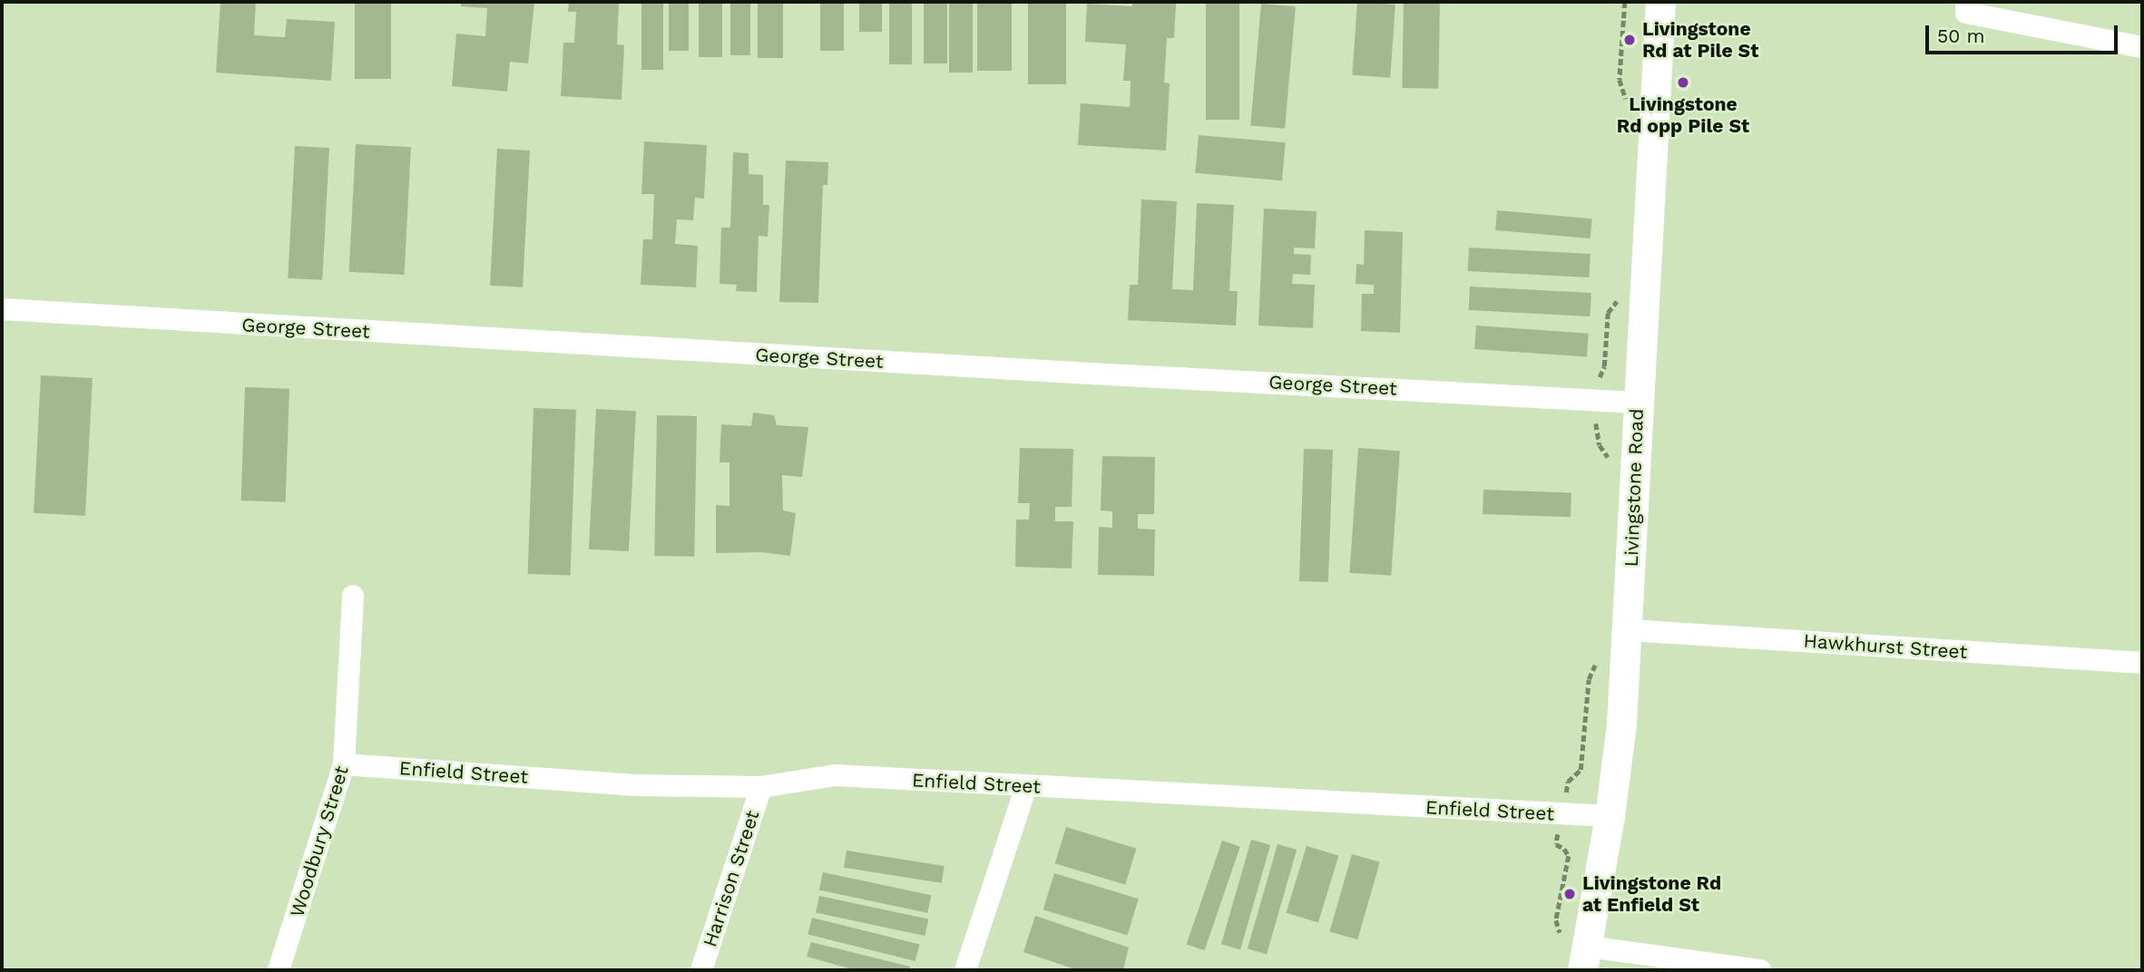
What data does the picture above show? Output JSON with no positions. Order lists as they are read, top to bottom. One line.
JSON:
{"streets":{"street":["George Street","Livingstone Road","Hawkhurst Street","Enfield Street","Woodbury Street","Harrison Street"]},"crossings":[["George Street","Livingstone Road"],["Livingstone Road","Hawkhurst Street"],["Livingstone Road","Enfield Street"],["Enfield Street","Woodbury Street"],["Enfield Street","Harrison Street"]],"places":["Livingstone Rd at Pile St","Livingstone Rd opp Pile St","Livingstone Rd at Enfield St"],"scale_bar":"50 m"}
